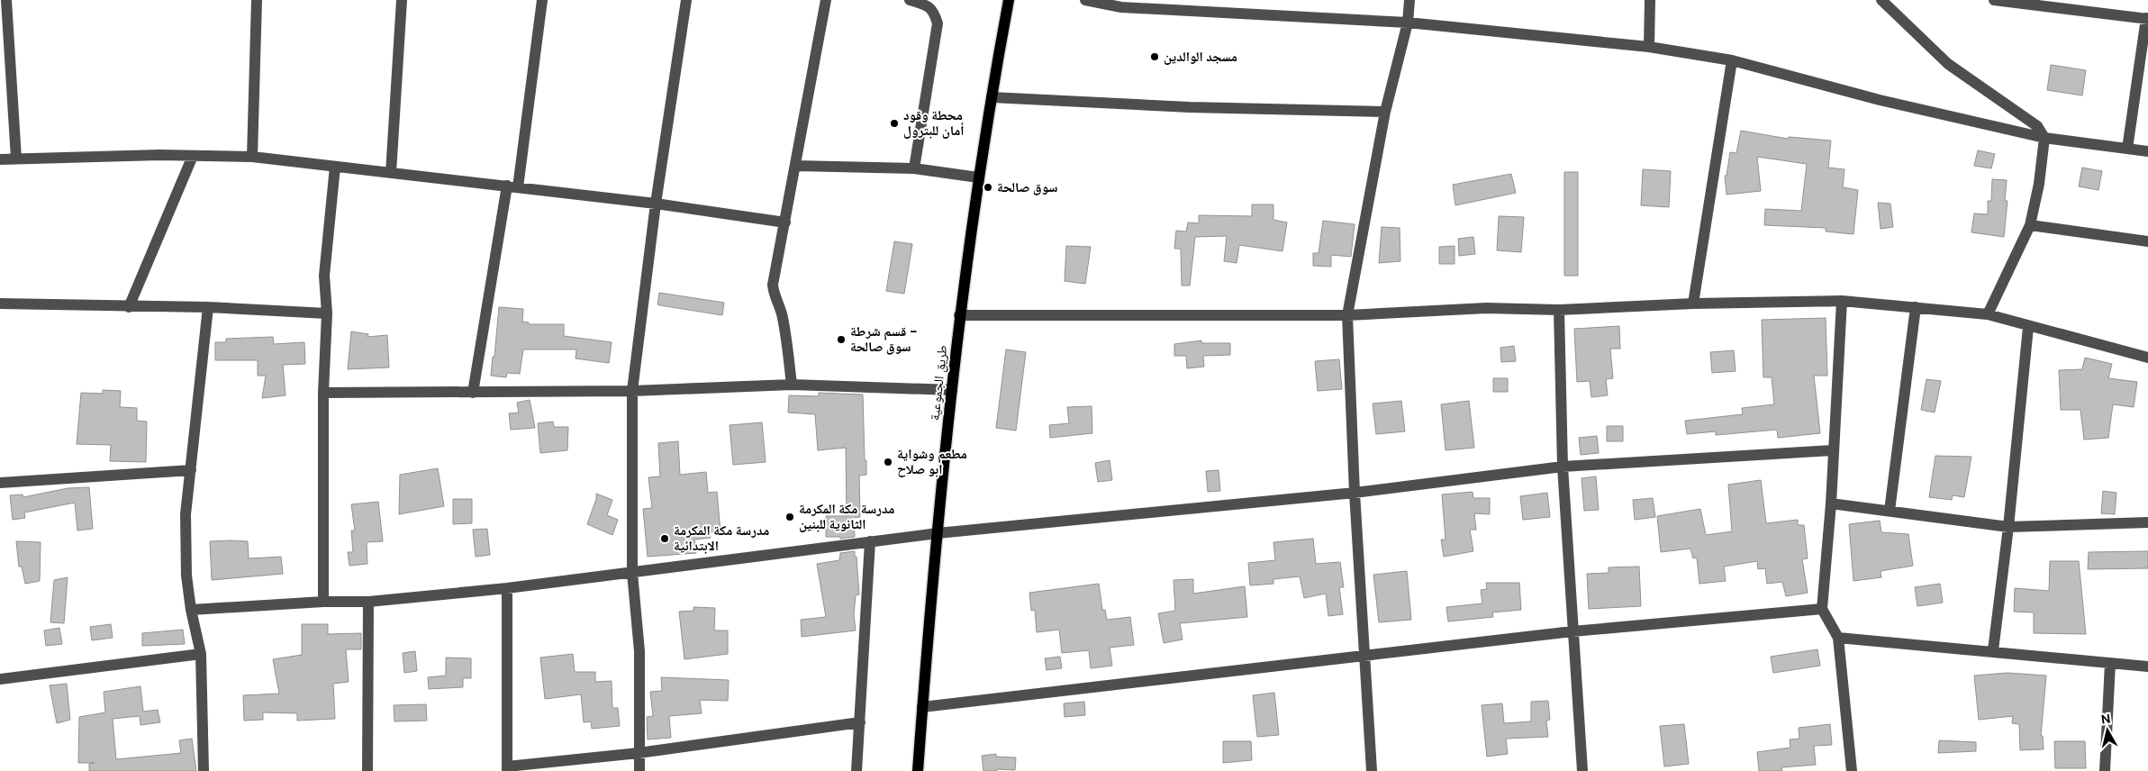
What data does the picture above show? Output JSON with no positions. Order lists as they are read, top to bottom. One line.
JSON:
{"streets":{"main road":["طريق الجموعية"]},"places":["مسجد الوالدين","محطة وقود أمان للبترول","سوق صالحة","قسم شرطة - سوق صالحة","مطعم وشواية ابو صلاح","مدرسة مكة المكرمة الثانوية للبنين","مدرسة مكة المكرمة الابتدائية"],"north":"top"}
